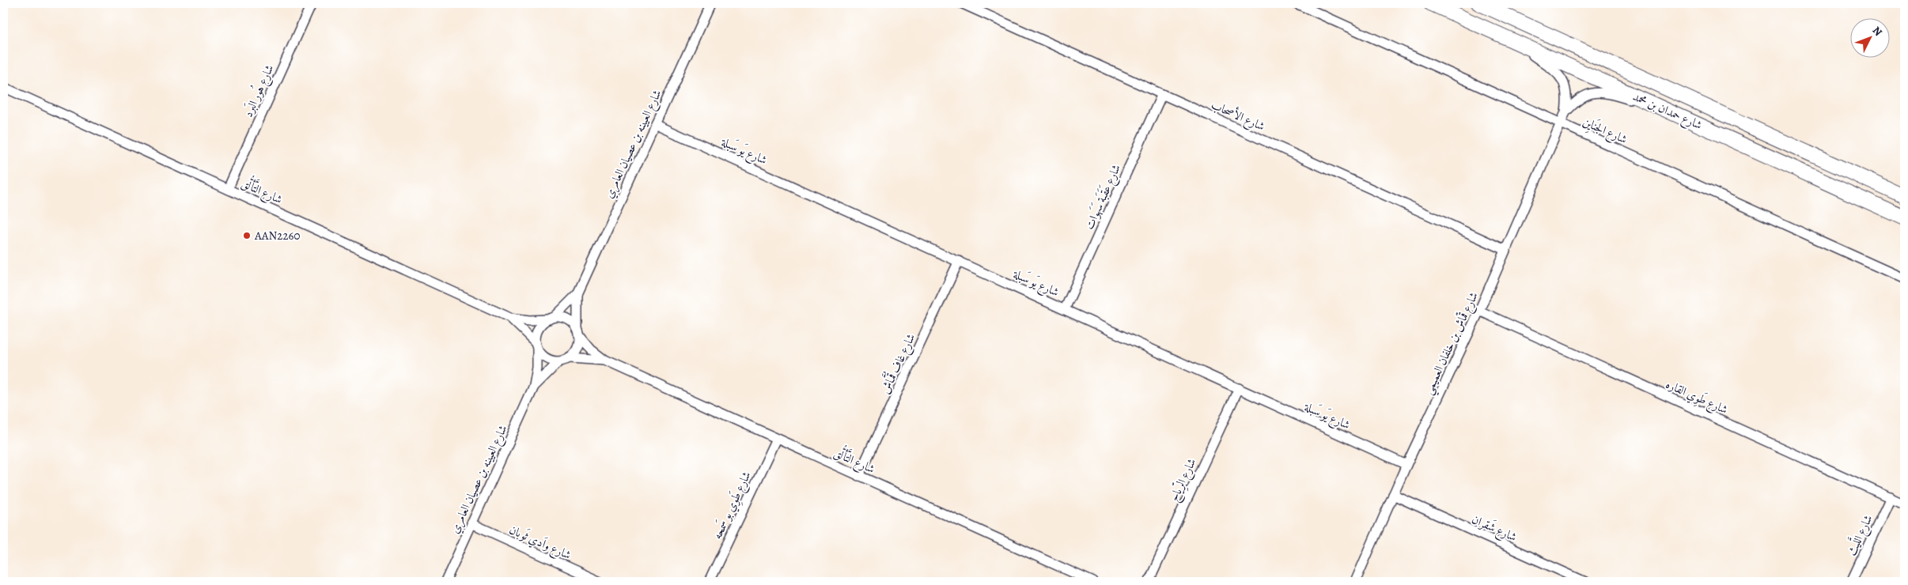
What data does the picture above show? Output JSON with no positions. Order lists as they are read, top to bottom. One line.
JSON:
{"streets":{"main road":["شارع حمدان بن محمد"],"street":["شارع هُور البَرد","شارع الأصحاب","شارع الجَنايِن","شارع العيينه بن عصيان العامري","شارع يَو سَبلة","شارع التَّألُّق","شارع عَقَبَة سَهَوات","شارع قمّاش بن خلفان العميمي","شارع غاف قُمَّاش","شارع طَوِي القاره","شارع الرِّياح","شارع طَوِي بو سَمحه","شارع شَقران","شارع اللَّيث","شارع واَدي ثَوبان"]},"crossings":[["شارع هُور البَرد","شارع التَّألُّق"],["شارع حمدان بن محمد","شارع قمّاش بن خلفان العميمي"],["شارع الأصحاب","شارع عَقَبَة سَهَوات"],["شارع الأصحاب","شارع قمّاش بن خلفان العميمي"],["شارع الجَنايِن","شارع قمّاش بن خلفان العميمي"],["شارع العيينه بن عصيان العامري","شارع يَو سَبلة"],["شارع العيينه بن عصيان العامري","شارع التَّألُّق"],["شارع العيينه بن عصيان العامري","شارع واَدي ثَوبان"],["شارع يَو سَبلة","شارع عَقَبَة سَهَوات"],["شارع يَو سَبلة","شارع قمّاش بن خلفان العميمي"],["شارع يَو سَبلة","شارع غاف قُمَّاش"],["شارع يَو سَبلة","شارع الرِّياح"],["شارع التَّألُّق","شارع غاف قُمَّاش"],["شارع التَّألُّق","شارع طَوِي بو سَمحه"],["شارع قمّاش بن خلفان العميمي","شارع طَوِي القاره"],["شارع قمّاش بن خلفان العميمي","شارع شَقران"],["شارع طَوِي القاره","شارع اللَّيث"]],"places":["AAN2260"],"north":"top right"}
